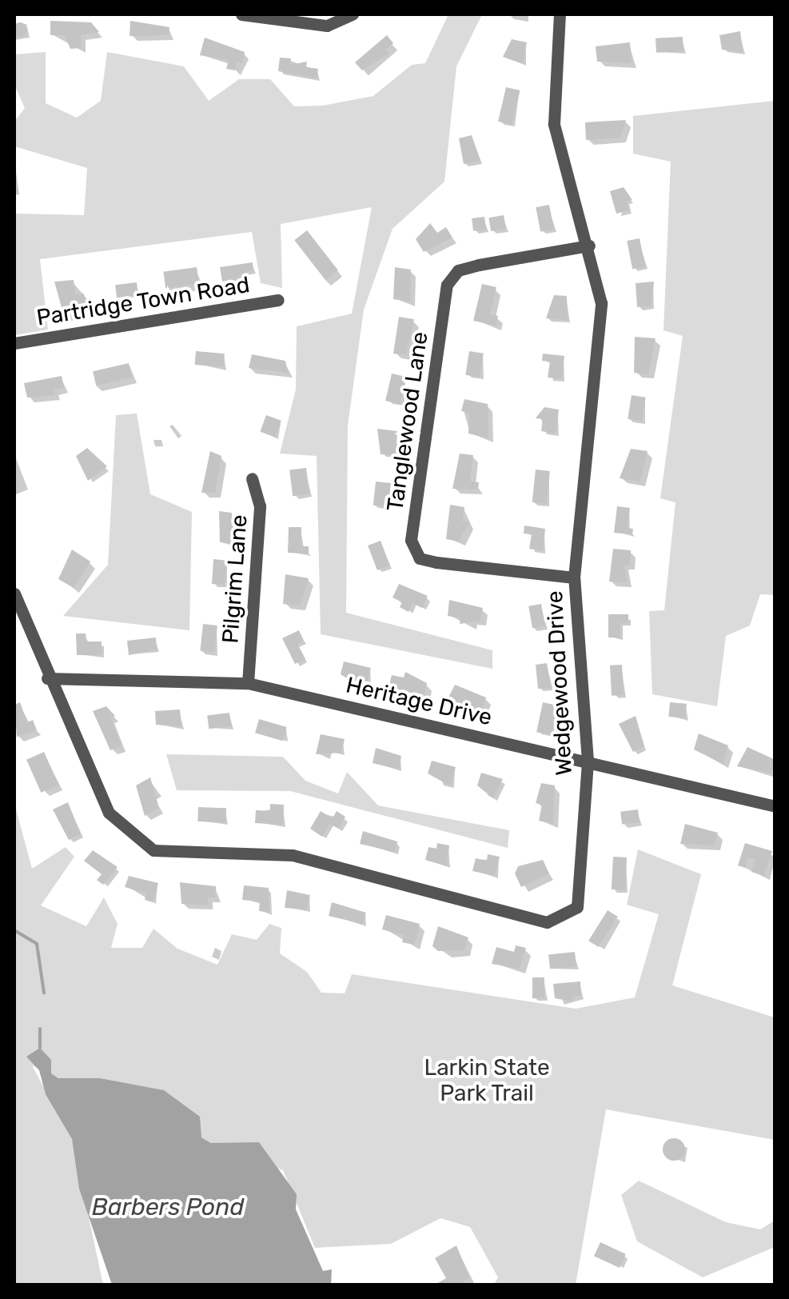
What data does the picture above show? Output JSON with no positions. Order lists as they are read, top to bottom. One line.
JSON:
{"streets":{"street":["Partridge Town Road","Tanglewood Lane","Pilgrim Lane","Wedgewood Drive","Heritage Drive"]},"crossings":[["Tanglewood Lane","Wedgewood Drive"],["Pilgrim Lane","Heritage Drive"],["Wedgewood Drive","Heritage Drive"]],"water":["Barbers Pond"],"parks":["Larkin State Park Trail"]}
